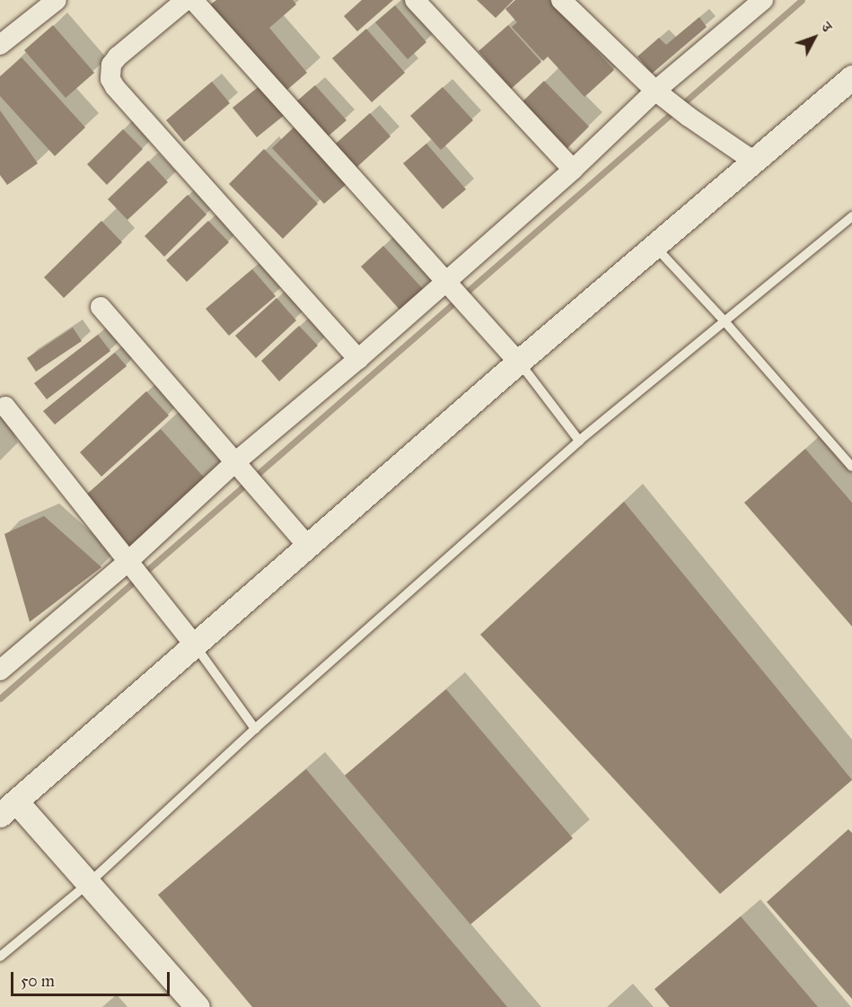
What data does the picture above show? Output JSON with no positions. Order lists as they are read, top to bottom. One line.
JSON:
{"scale_bar":"50 m","north":"top right"}
